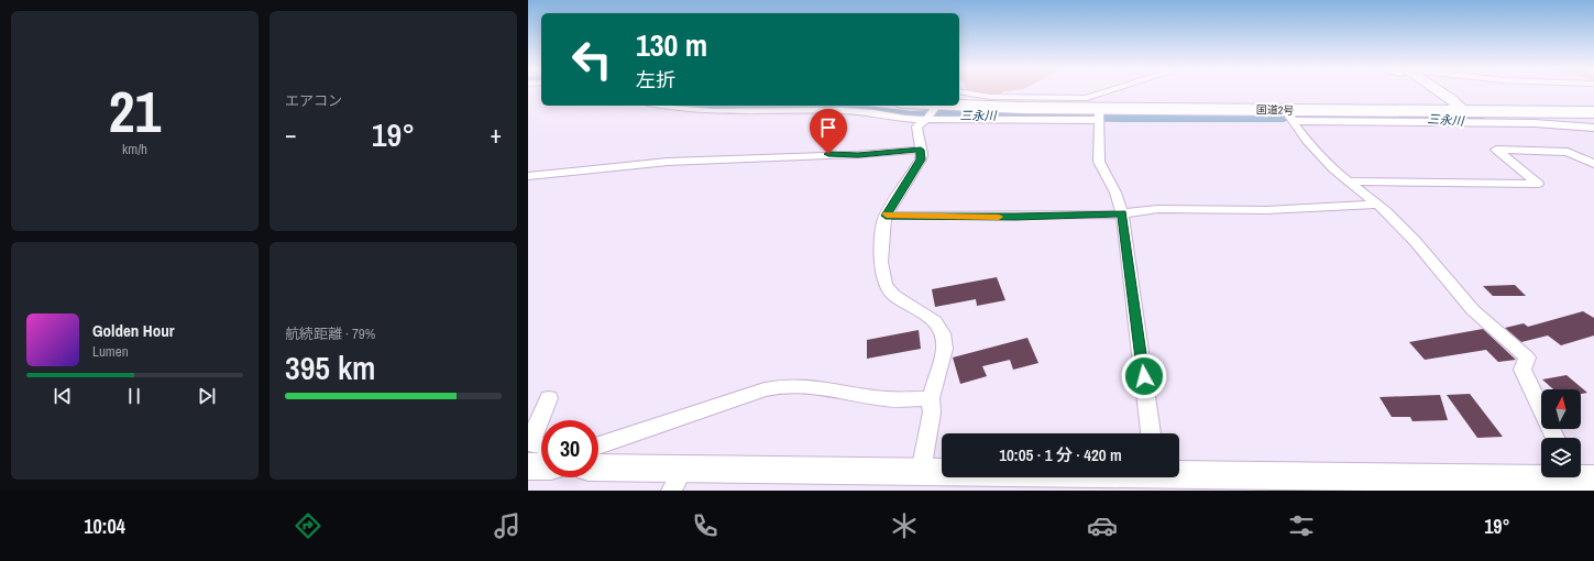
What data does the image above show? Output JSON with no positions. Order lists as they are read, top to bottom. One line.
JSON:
{"streets":{"highway":["国道2号"]},"water":["三永川"],"north":"top","page":{"tile":[["21","km/h"],"エアコン",["航続距離 · 79%","395 km"]],"turn":["130 m","左折"],"heat":["−","19°","+"],"song":["Golden Hour","Lumen"],"limit":"30","trip":"10:05 · 1 分 · 420 m","tabs":["10:04","19°"]}}
